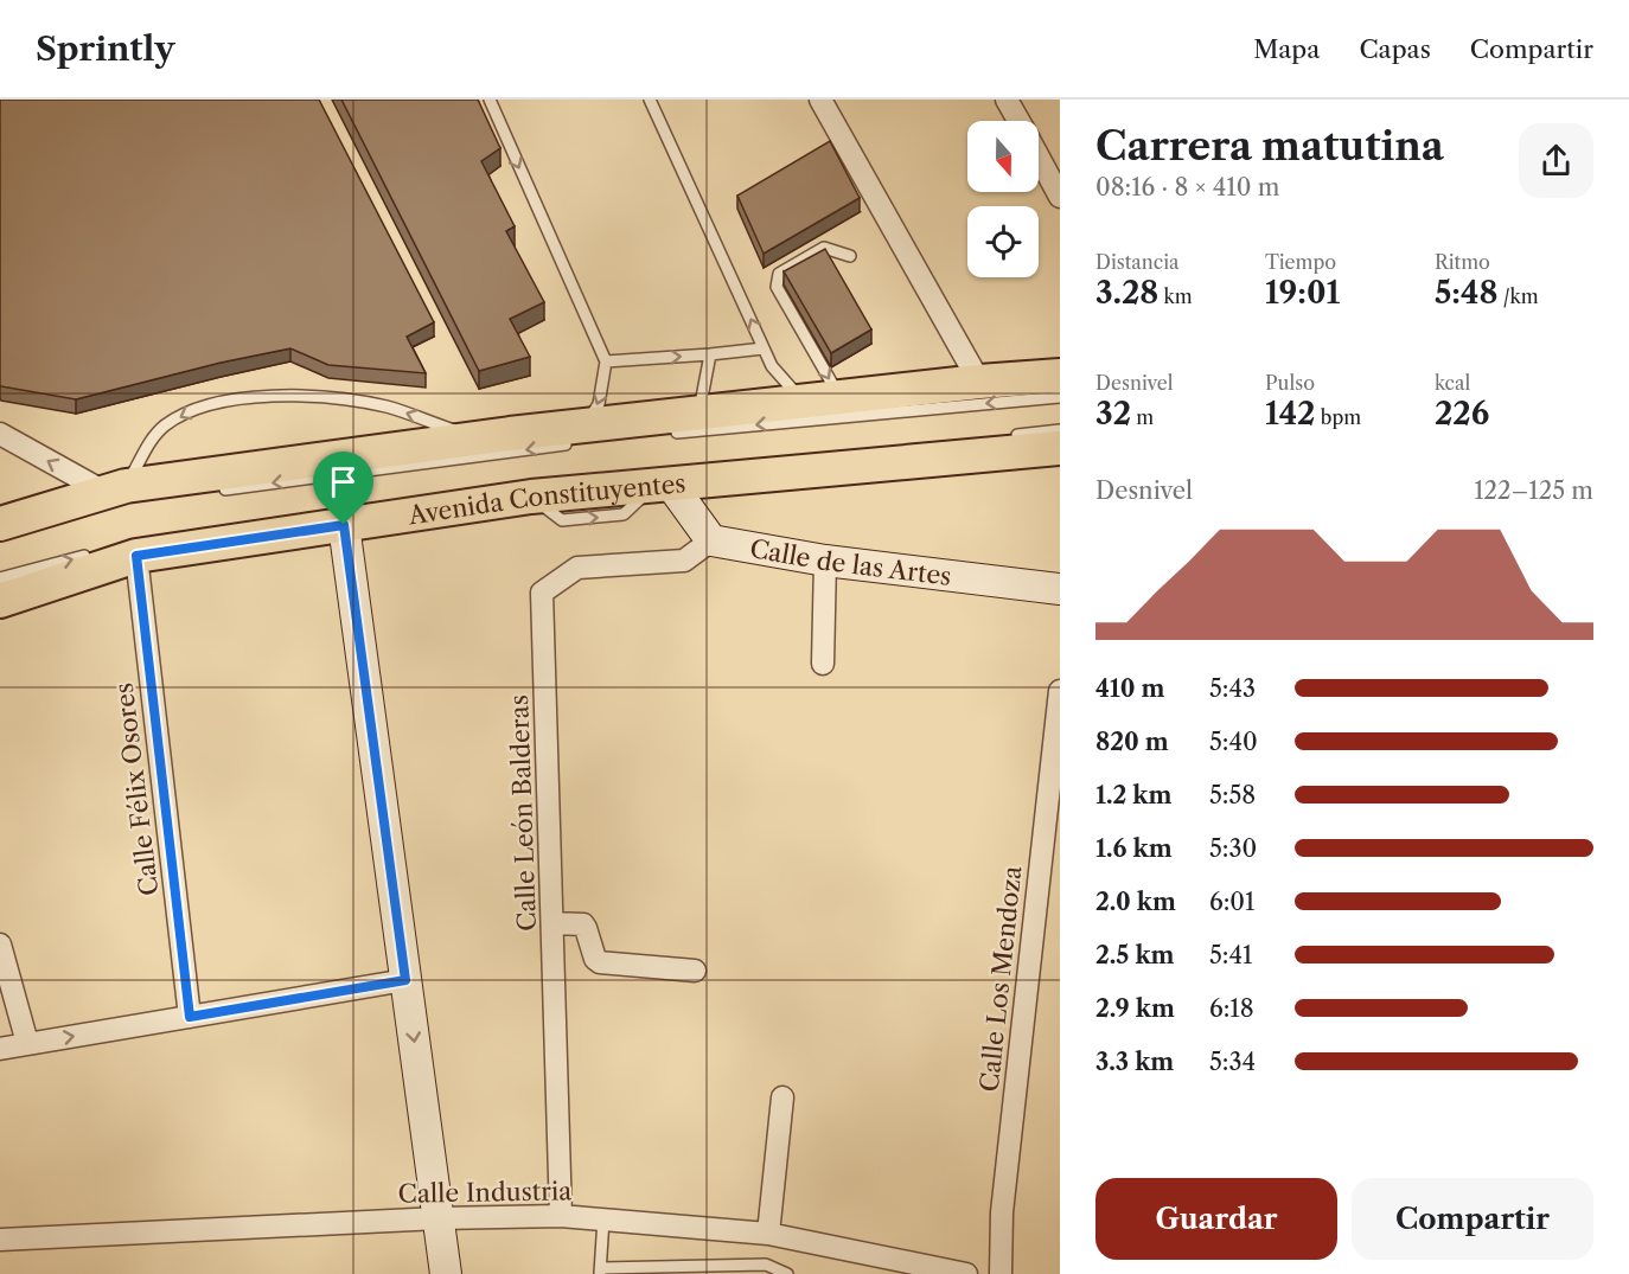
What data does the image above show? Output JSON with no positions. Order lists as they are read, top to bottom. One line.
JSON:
{"streets":{"main road":["Avenida Constituyentes"],"street":["Calle de las Artes","Calle Félix Osores","Calle León Balderas","Calle Los Mendoza","Calle Industria"]},"crossings":[["Avenida Constituyentes","Calle Félix Osores"],["Calle de las Artes","Calle León Balderas"],["Calle León Balderas","Calle Industria"]],"north":"bottom","page":{"header":"Sprintly","nav":["Mapa","Capas","Compartir"],"heading":["Carrera matutina","08:16 · 8 × 410 m"],"stats":[["Distancia","3.28 km"],["Tiempo","19:01"],["Ritmo","5:48 /km"],["Desnivel","32 m"],["Pulso","142 bpm"],["kcal","226"]],"chart":["Desnivel","122–125 m"],"list":[{"name":"410 m","note":"5:43"},{"name":"820 m","note":"5:40"},{"name":"1.2 km","note":"5:58"},{"name":"1.6 km","note":"5:30"},{"name":"2.0 km","note":"6:01"},{"name":"2.5 km","note":"5:41"},{"name":"2.9 km","note":"6:18"},{"name":"3.3 km","note":"5:34"}],"buttons":["Guardar","Compartir"]}}
